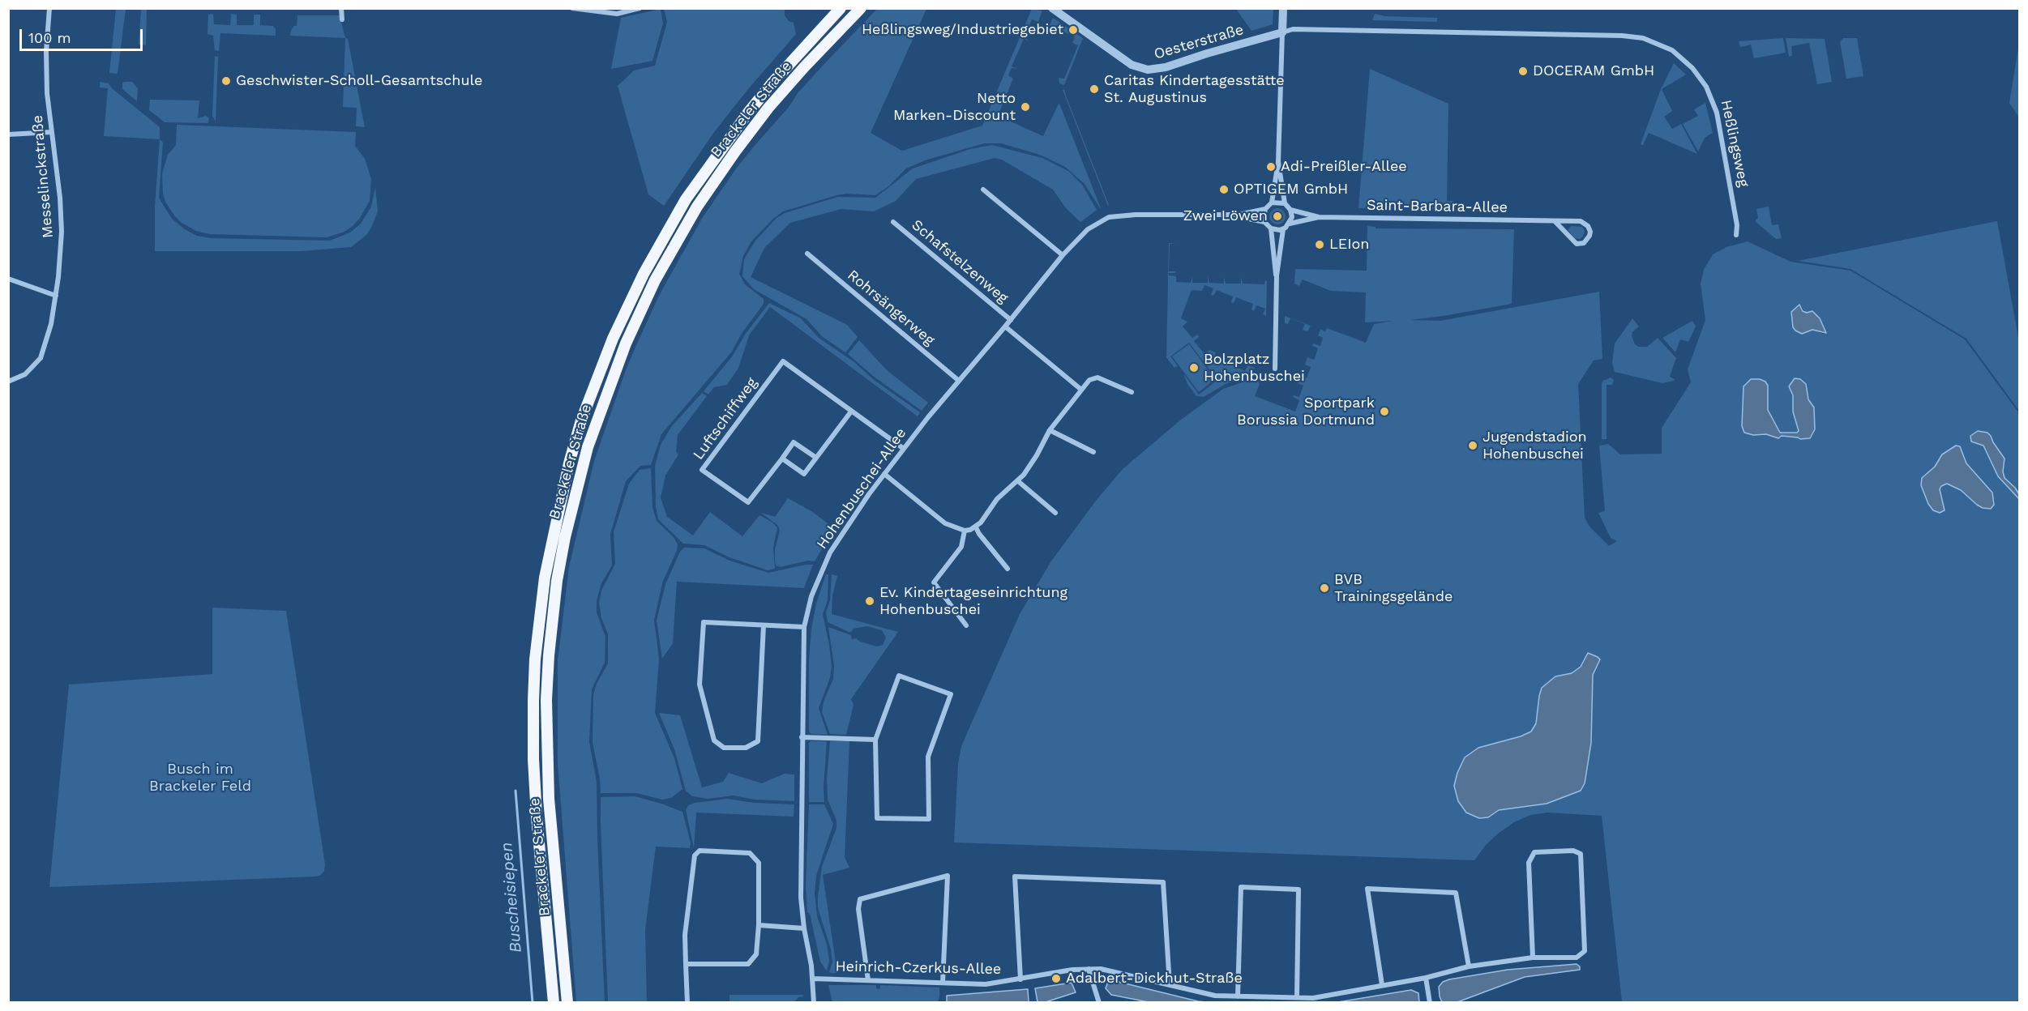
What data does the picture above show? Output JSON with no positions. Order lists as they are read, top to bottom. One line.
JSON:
{"streets":{"highway":["Brackeler Straße"],"street":["Oesterstraße","Heßlingsweg","Messelinckstraße","Saint-Barbara-Allee","Schafstelzenweg","Rohrsängerweg","Luftschiffweg","Hohenbuschei-Allee","Heinrich-Czerkus-Allee"]},"crossings":[["Oesterstraße","Heßlingsweg"],["Saint-Barbara-Allee","Hohenbuschei-Allee"],["Schafstelzenweg","Hohenbuschei-Allee"],["Rohrsängerweg","Hohenbuschei-Allee"],["Luftschiffweg","Hohenbuschei-Allee"],["Hohenbuschei-Allee","Heinrich-Czerkus-Allee"]],"water":["Buscheisiepen"],"parks":["Busch im Brackeler Feld"],"places":["Heßlingsweg/Industriegebiet","DOCERAM GmbH","Geschwister-Scholl-Gesamtschule","Caritas Kindertagesstätte St. Augustinus","Netto Marken-Discount","Adi-Preißler-Allee","OPTIGEM GmbH","Zwei Löwen","LEIon","Bolzplatz Hohenbuschei","Sportpark Borussia Dortmund","Jugendstadion Hohenbuschei","BVB Trainingsgelände","Ev. Kindertageseinrichtung Hohenbuschei","Adalbert-Dickhut-Straße"],"scale_bar":"100 m"}
